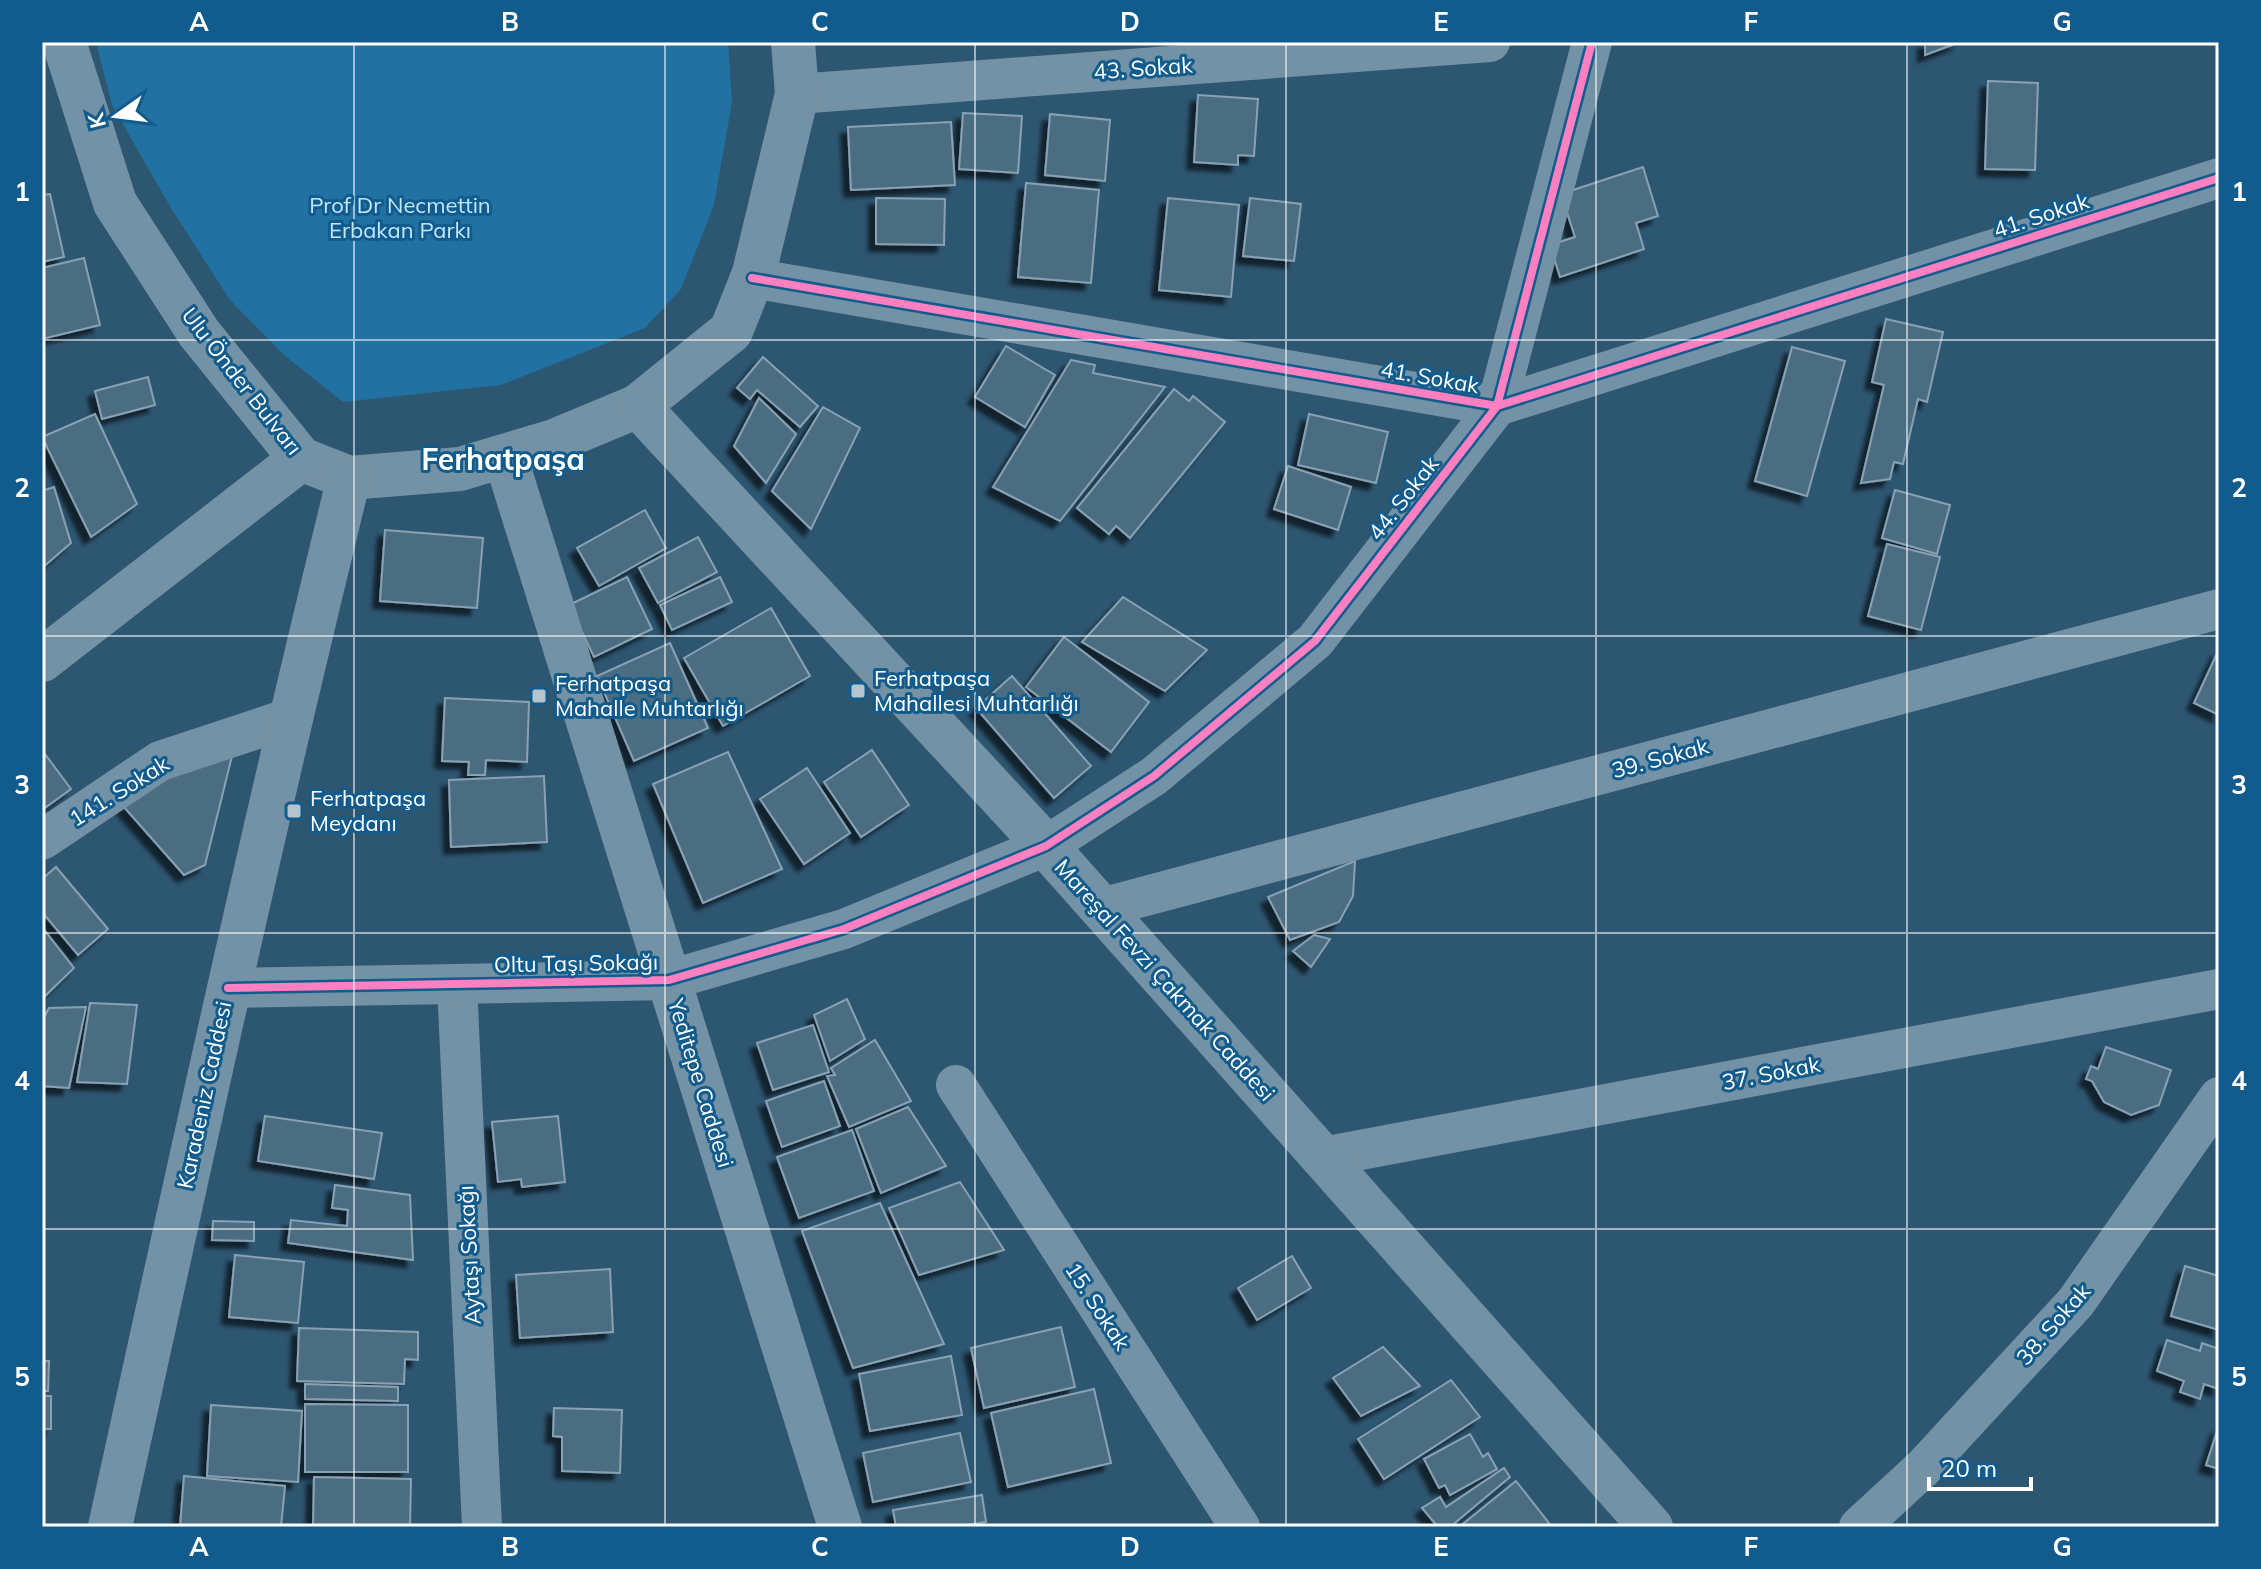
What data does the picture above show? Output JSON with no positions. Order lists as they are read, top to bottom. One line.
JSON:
{"streets":{"street":["43. Sokak","41. Sokak","Ulu Önder Bulvarı","44. Sokak","39. Sokak","141. Sokak","Oltu Taşı Sokağı","Mareşal Fevzi Çakmak Caddesi","37. Sokak","Yeditepe Caddesi","Karadeniz Caddesi","Aytaşı Sokağı","15. Sokak","38. Sokak"]},"crossings":[["43. Sokak","Ulu Önder Bulvarı"],["41. Sokak","Ulu Önder Bulvarı"],["41. Sokak","44. Sokak"],["Ulu Önder Bulvarı","Mareşal Fevzi Çakmak Caddesi"],["Ulu Önder Bulvarı","Yeditepe Caddesi"],["Ulu Önder Bulvarı","Karadeniz Caddesi"],["44. Sokak","Oltu Taşı Sokağı"],["44. Sokak","Mareşal Fevzi Çakmak Caddesi"],["39. Sokak","Mareşal Fevzi Çakmak Caddesi"],["141. Sokak","Karadeniz Caddesi"],["Oltu Taşı Sokağı","Mareşal Fevzi Çakmak Caddesi"],["Oltu Taşı Sokağı","Yeditepe Caddesi"],["Oltu Taşı Sokağı","Karadeniz Caddesi"],["Oltu Taşı Sokağı","Aytaşı Sokağı"],["Mareşal Fevzi Çakmak Caddesi","37. Sokak"]],"districts":["Ferhatpaşa"],"parks":["Prof Dr Necmettin Erbakan Parkı"],"places":{"transit":["Ferhatpaşa Mahallesi Muhtarlığı","Ferhatpaşa Mahalle Muhtarlığı","Ferhatpaşa Meydanı"]},"scale_bar":"20 m","north":"left","grid":{"columns":["A","B","C","D","E","F","G"],"rows":["1","2","3","4","5"]}}
